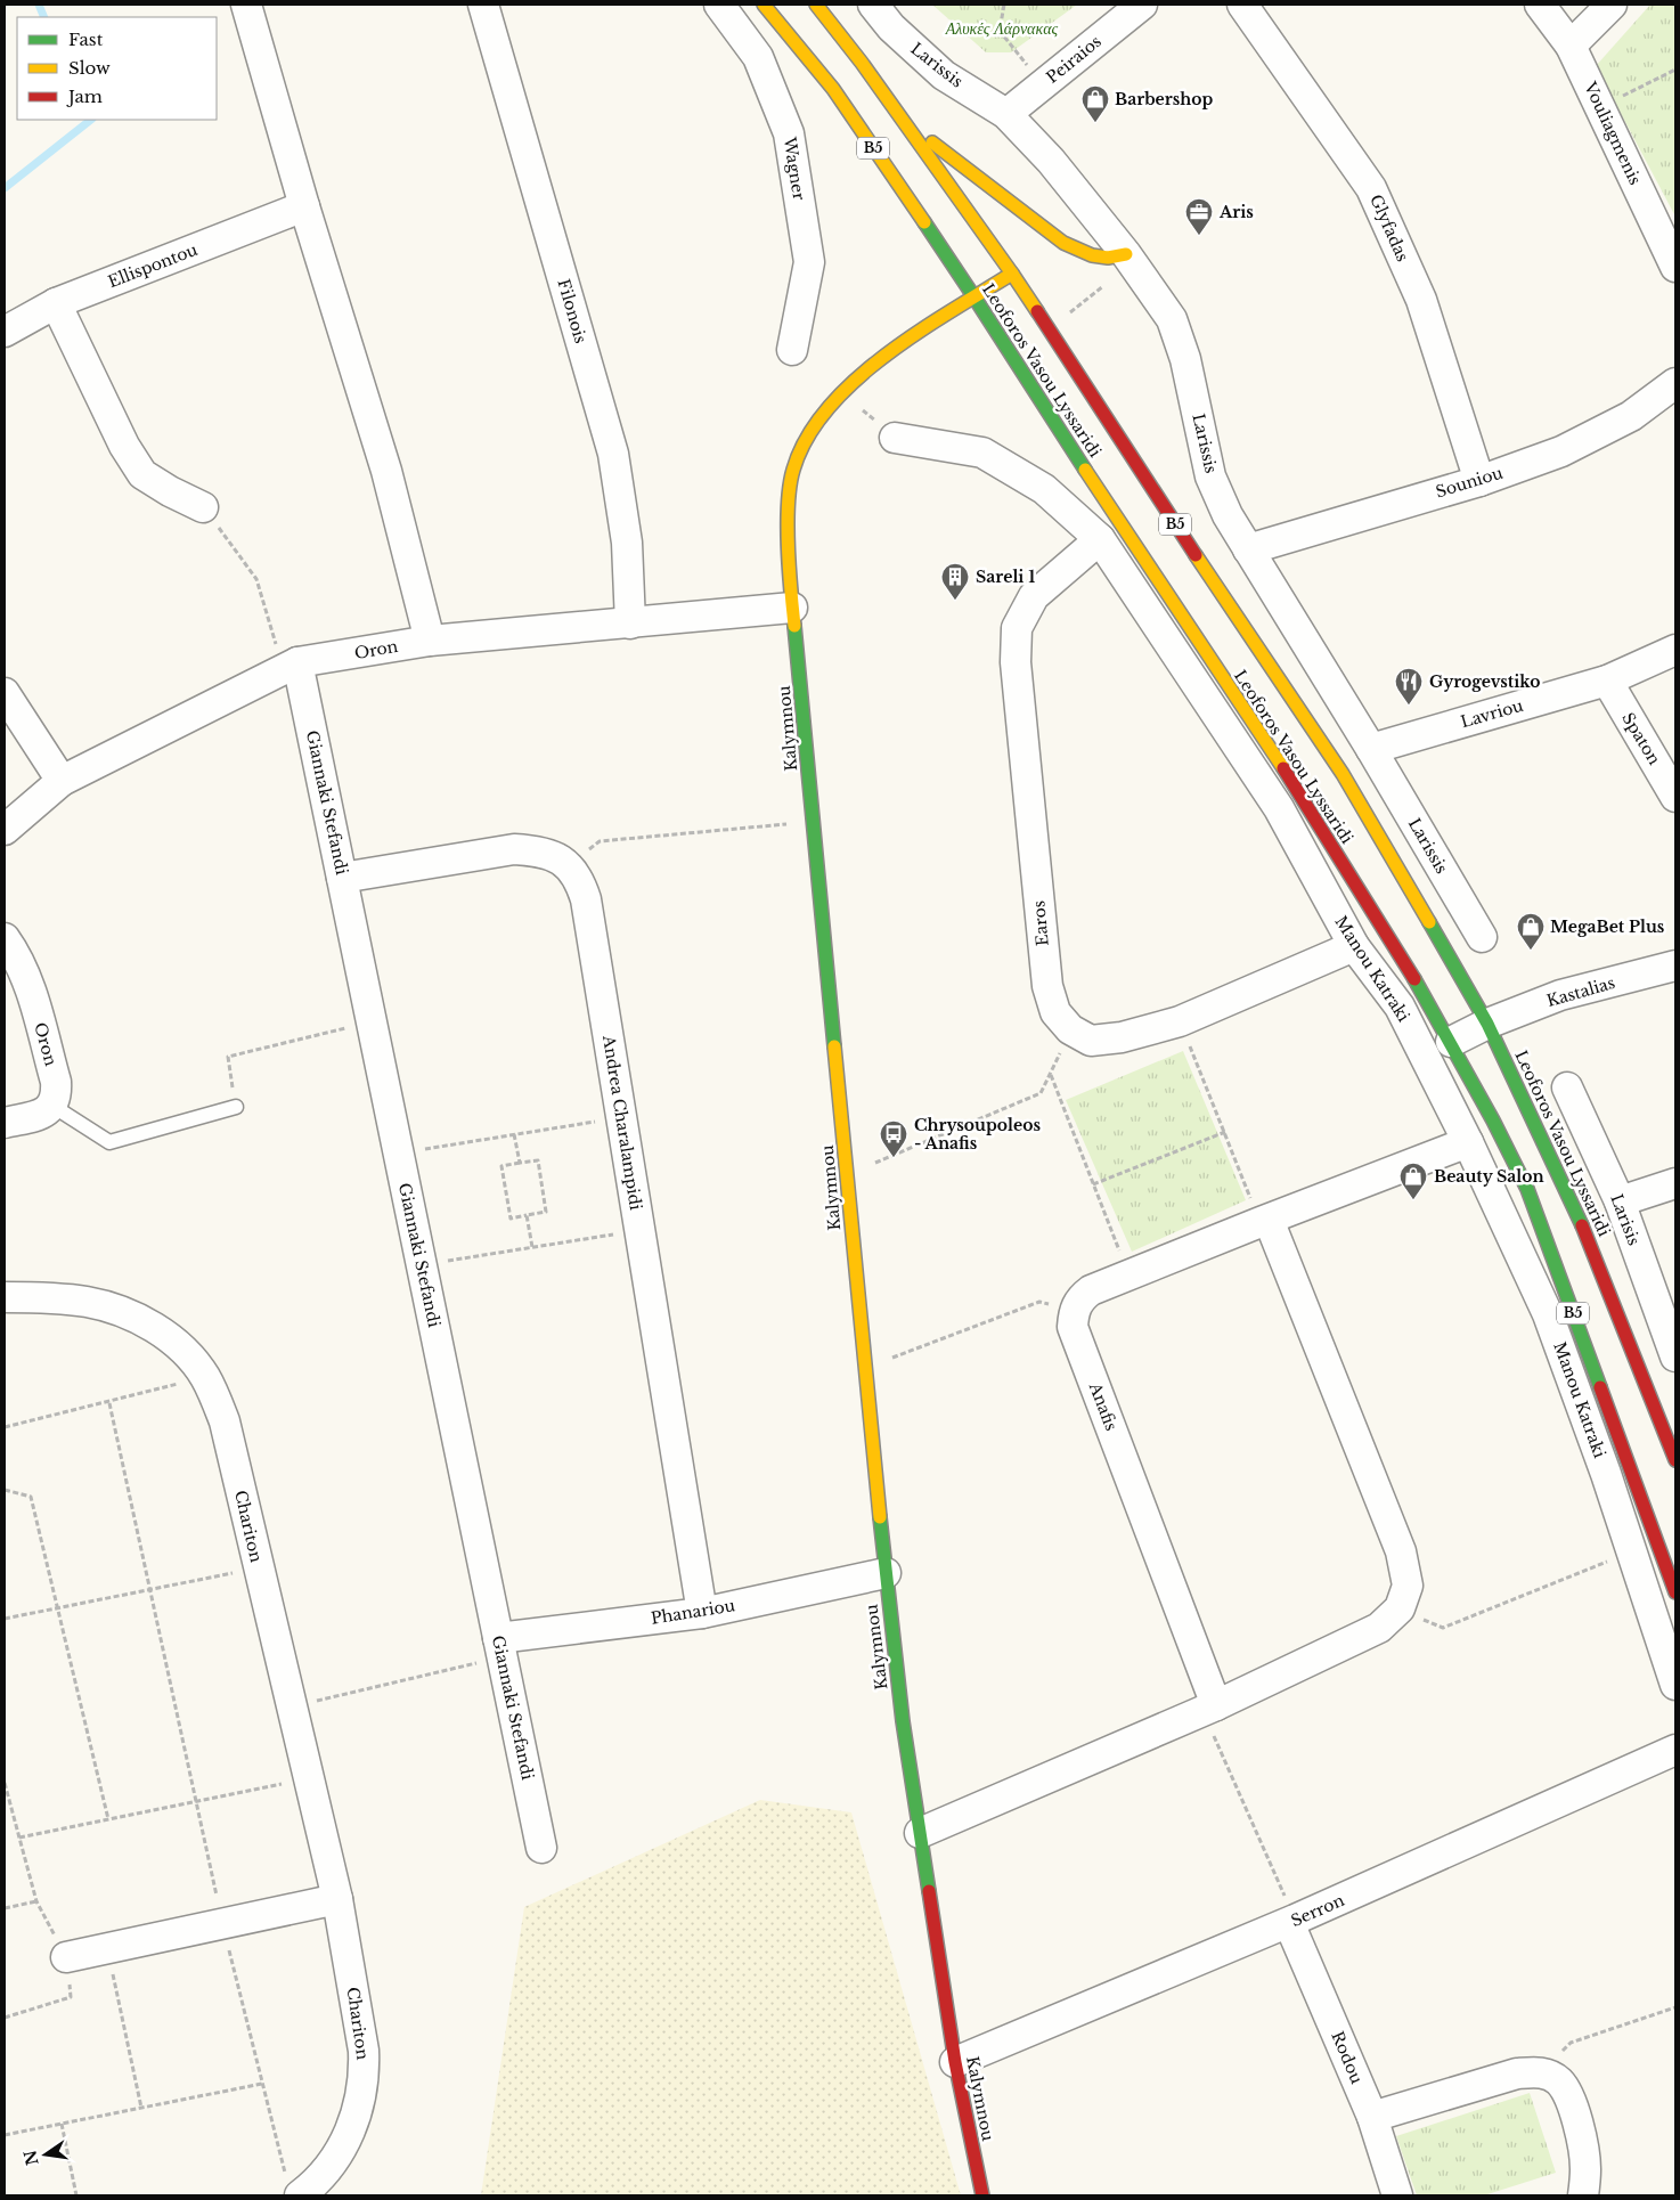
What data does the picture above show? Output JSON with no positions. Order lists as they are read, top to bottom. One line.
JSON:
{"streets":{"main road":["B5","Leoforos Vasou Lyssaridi","Kalymnou"],"street":["Peiraios","Larissis","Vouliagmenis","Wagner","Glyfadas","Ellispontou","Filonois","Souniou","Oron","Lavriou","Spaton","Giannaki Stefandi","Earos","Manou Katraki","Kastalias","Andrea Charalampidi","Larisis","Anafis","Chariton","Phanariou","Serron","Rodou"]},"crossings":[["Peiraios","Larissis"],["Larissis","Souniou"],["Larissis","Lavriou"],["Glyfadas","Souniou"],["Filonois","Oron"],["Leoforos Vasou Lyssaridi","Kalymnou"],["Leoforos Vasou Lyssaridi","Kastalias"],["Oron","Kalymnou"],["Oron","Giannaki Stefandi"],["Lavriou","Spaton"],["Kalymnou","Phanariou"],["Kalymnou","Serron"],["Giannaki Stefandi","Phanariou"],["Earos","Manou Katraki"],["Andrea Charalampidi","Phanariou"],["Serron","Rodou"]],"parks":["Αλυκές Λάρνακας"],"places":{"shop":["Barbershop","MegaBet Plus","Beauty Salon"],"office":["Aris"],"building":["Sareli 1"],"restaurant":["Gyrogevstiko"],"bus stop":["Chrysoupoleos - Anafis"]},"legend":["Fast","Slow","Jam"],"north":"left"}
